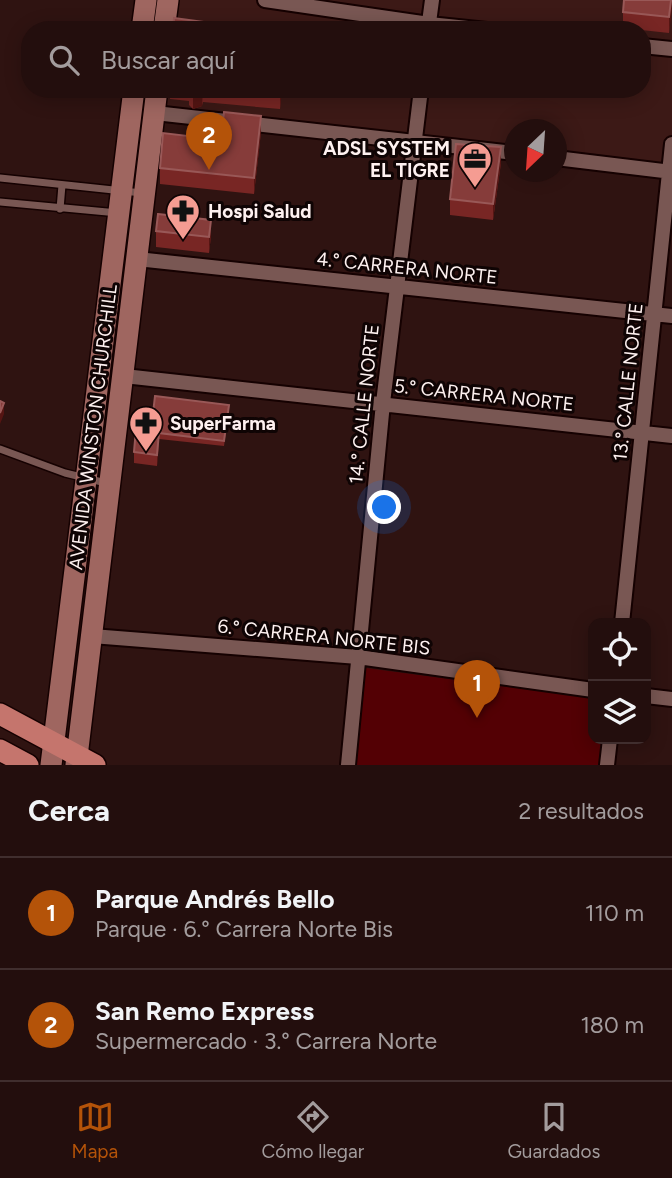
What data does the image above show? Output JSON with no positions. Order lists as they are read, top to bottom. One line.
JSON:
{"streets":{"street":["4.° CARRERA NORTE","13.° CALLE NORTE","5.° CARRERA NORTE","14.° CALLE NORTE","AVENIDA WINSTON CHURCHILL","6.° CARRERA NORTE BIS"]},"crossings":[["4.° CARRERA NORTE","13.° CALLE NORTE"],["4.° CARRERA NORTE","14.° CALLE NORTE"],["4.° CARRERA NORTE","AVENIDA WINSTON CHURCHILL"],["13.° CALLE NORTE","5.° CARRERA NORTE"],["5.° CARRERA NORTE","14.° CALLE NORTE"],["5.° CARRERA NORTE","AVENIDA WINSTON CHURCHILL"],["14.° CALLE NORTE","6.° CARRERA NORTE BIS"],["AVENIDA WINSTON CHURCHILL","6.° CARRERA NORTE BIS"]],"places":{"office":["ADSL SYSTEM EL TIGRE"],"pharmacy":["Hospi Salud","SuperFarma"]},"north":"bottom left","page":{"search":"Buscar aquí","pins":["2","1"],"heading":["Cerca","2 resultados"],"list":[{"mark":"1","name":"Parque Andrés Bello","note":"Parque · 6.° Carrera Norte Bis","value":"110 m"},{"mark":"2","name":"San Remo Express","note":"Supermercado · 3.° Carrera Norte","value":"180 m"}],"nav":["Mapa","Cómo llegar","Guardados"]}}
